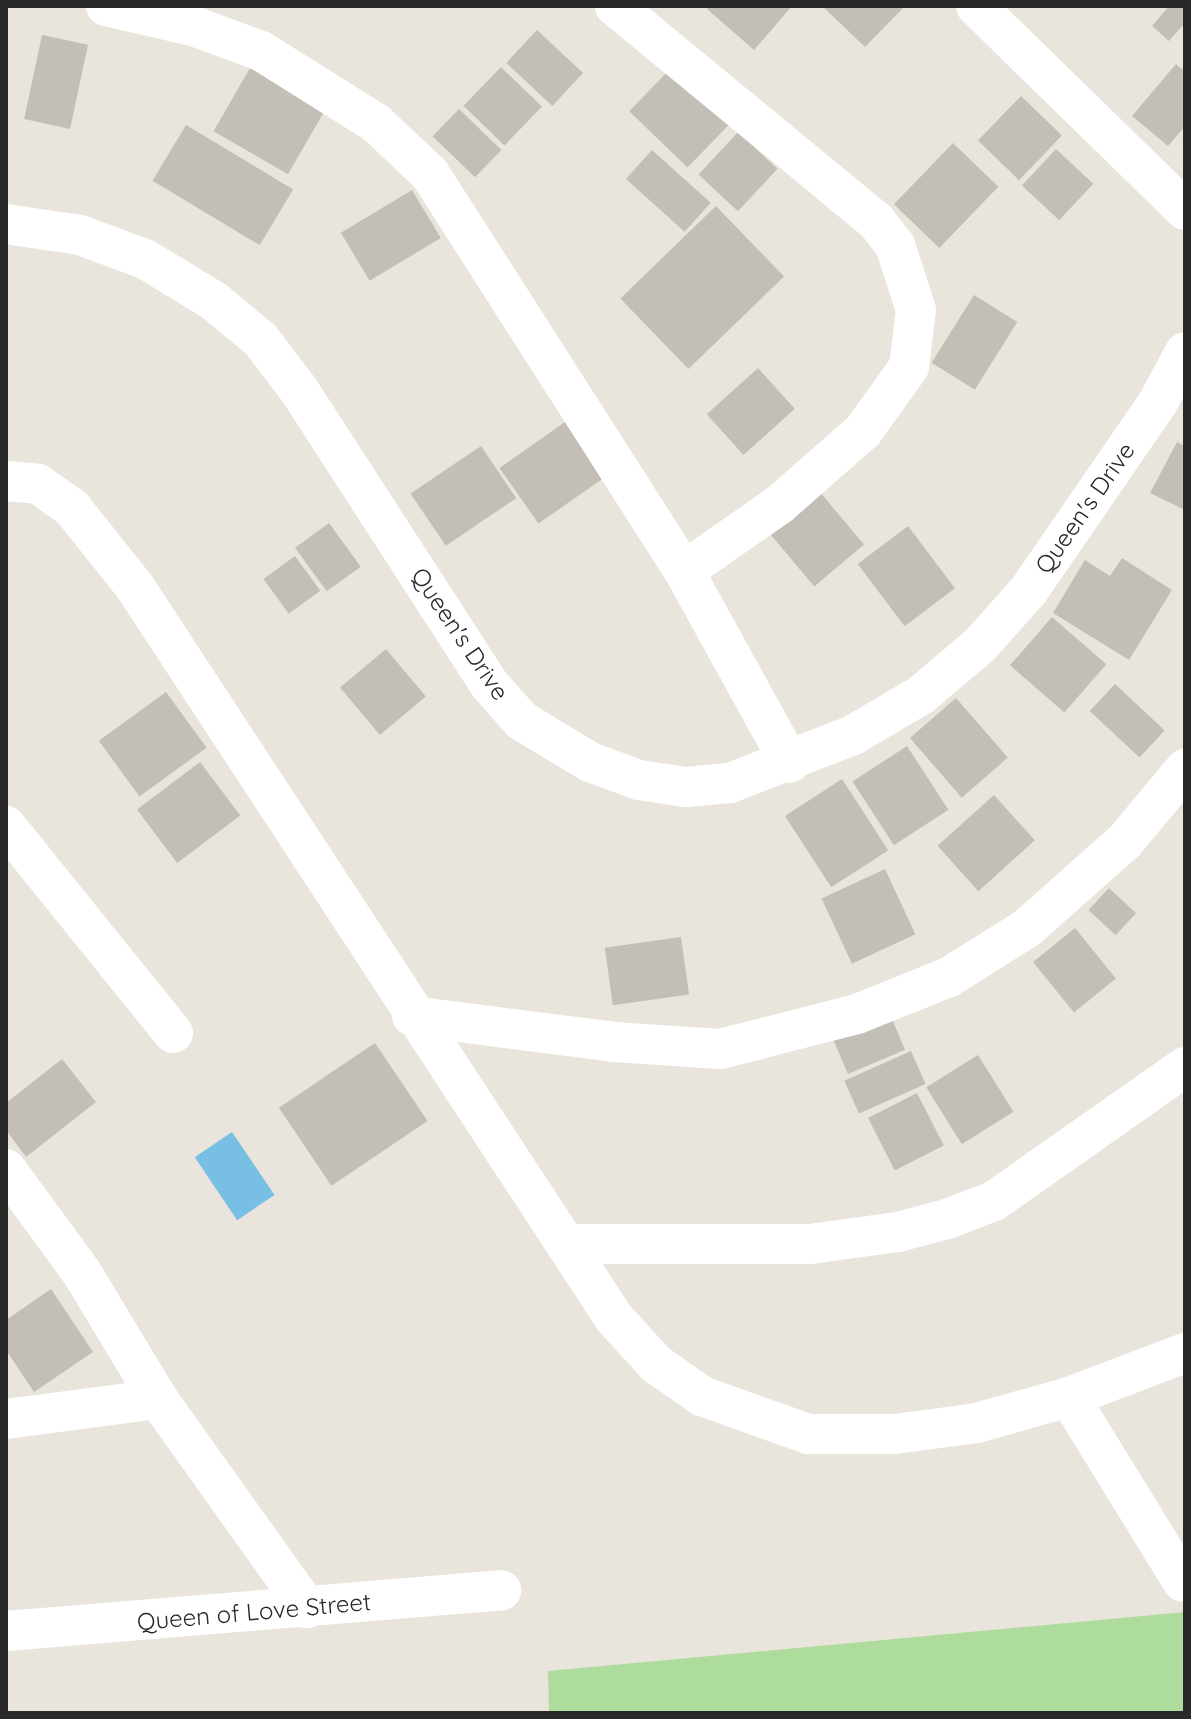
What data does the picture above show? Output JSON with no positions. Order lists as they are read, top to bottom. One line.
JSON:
{"streets":{"street":["Queen's Drive","Queen of Love Street"]}}
